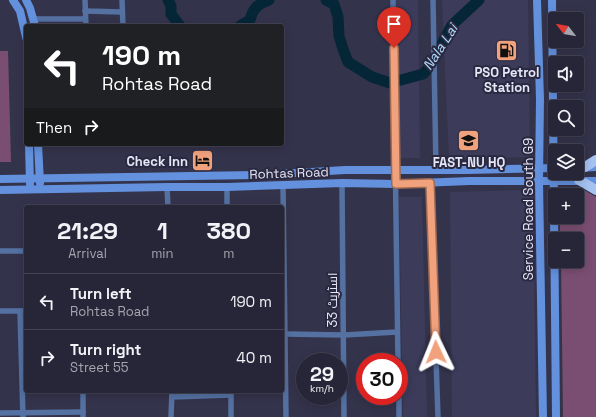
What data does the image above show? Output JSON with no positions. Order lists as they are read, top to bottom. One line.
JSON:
{"streets":{"main road":["Rohtas Road","Service Road South G9"],"street":["اسٹریٹ 33"]},"crossings":[["Rohtas Road","Service Road South G9"],["Rohtas Road","اسٹریٹ 33"]],"water":["Nala Lai"],"places":{"fuel station":["PSO Petrol Station"],"school or university":["FAST-NU HQ"],"hotel":["Check Inn"]},"north":"top left","page":{"map_buttons":["+","−"],"turn":["190 m","Rohtas Road"],"then":"Then","eta":["21:29","Arrival","1","min","380","m"],"list":[{"name":"Turn left","note":"Rohtas Road","value":"190 m"},{"name":"Turn right","note":"Street 55","value":"40 m"}],"speed":"29 km/h","limit":"30"}}
